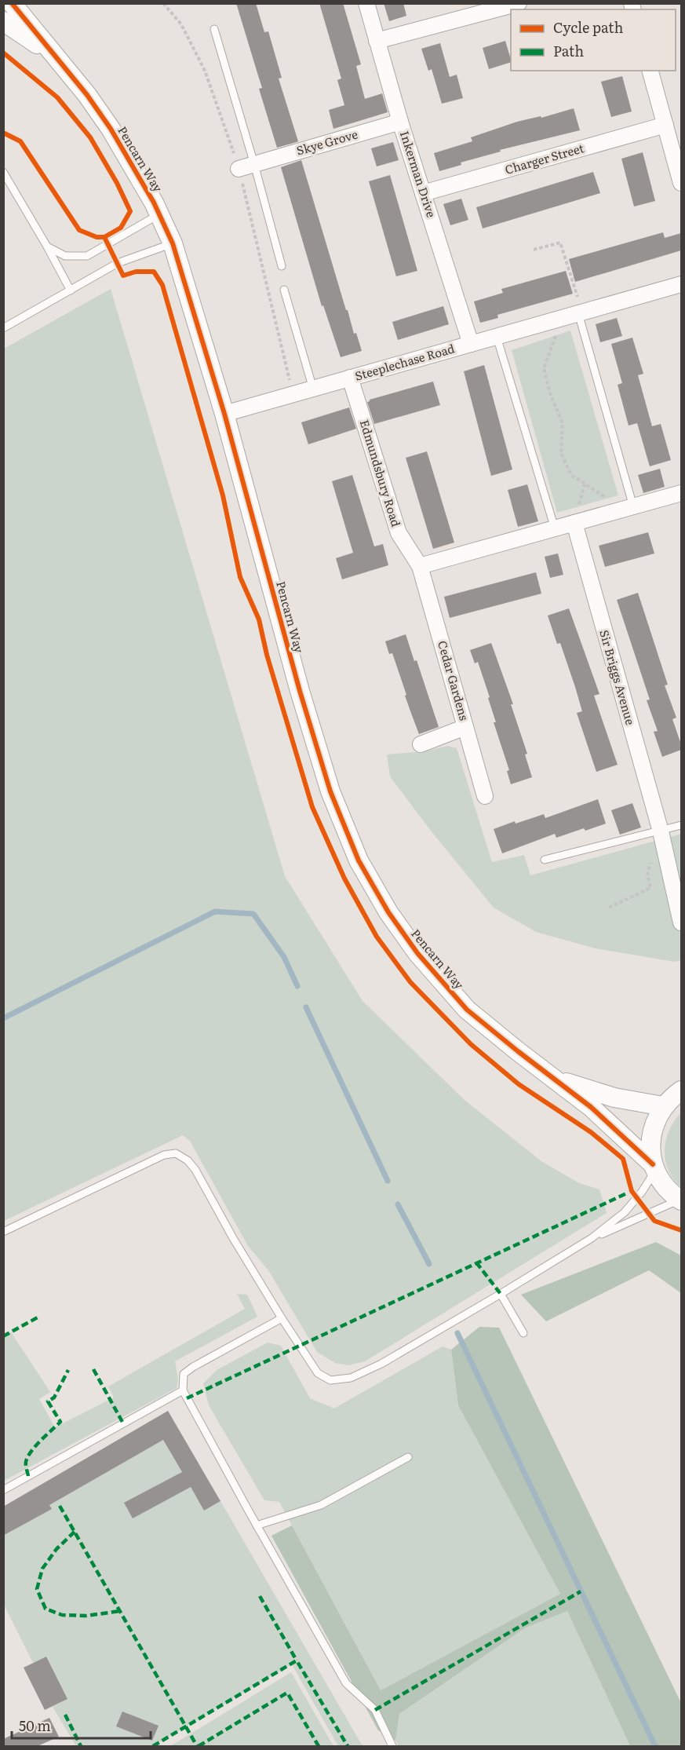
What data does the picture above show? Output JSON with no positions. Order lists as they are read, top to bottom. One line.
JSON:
{"streets":{"street":["Skye Grove","Pencarn Way","Charger Street","Inkerman Drive","Steeplechase Road","Edmundsbury Road","Sir Briggs Avenue","Cedar Gardens"]},"crossings":[["Skye Grove","Inkerman Drive"],["Pencarn Way","Steeplechase Road"],["Charger Street","Inkerman Drive"],["Inkerman Drive","Steeplechase Road"],["Steeplechase Road","Edmundsbury Road"],["Edmundsbury Road","Cedar Gardens"]],"legend":["Cycle path","Path"],"scale_bar":"50 m"}
